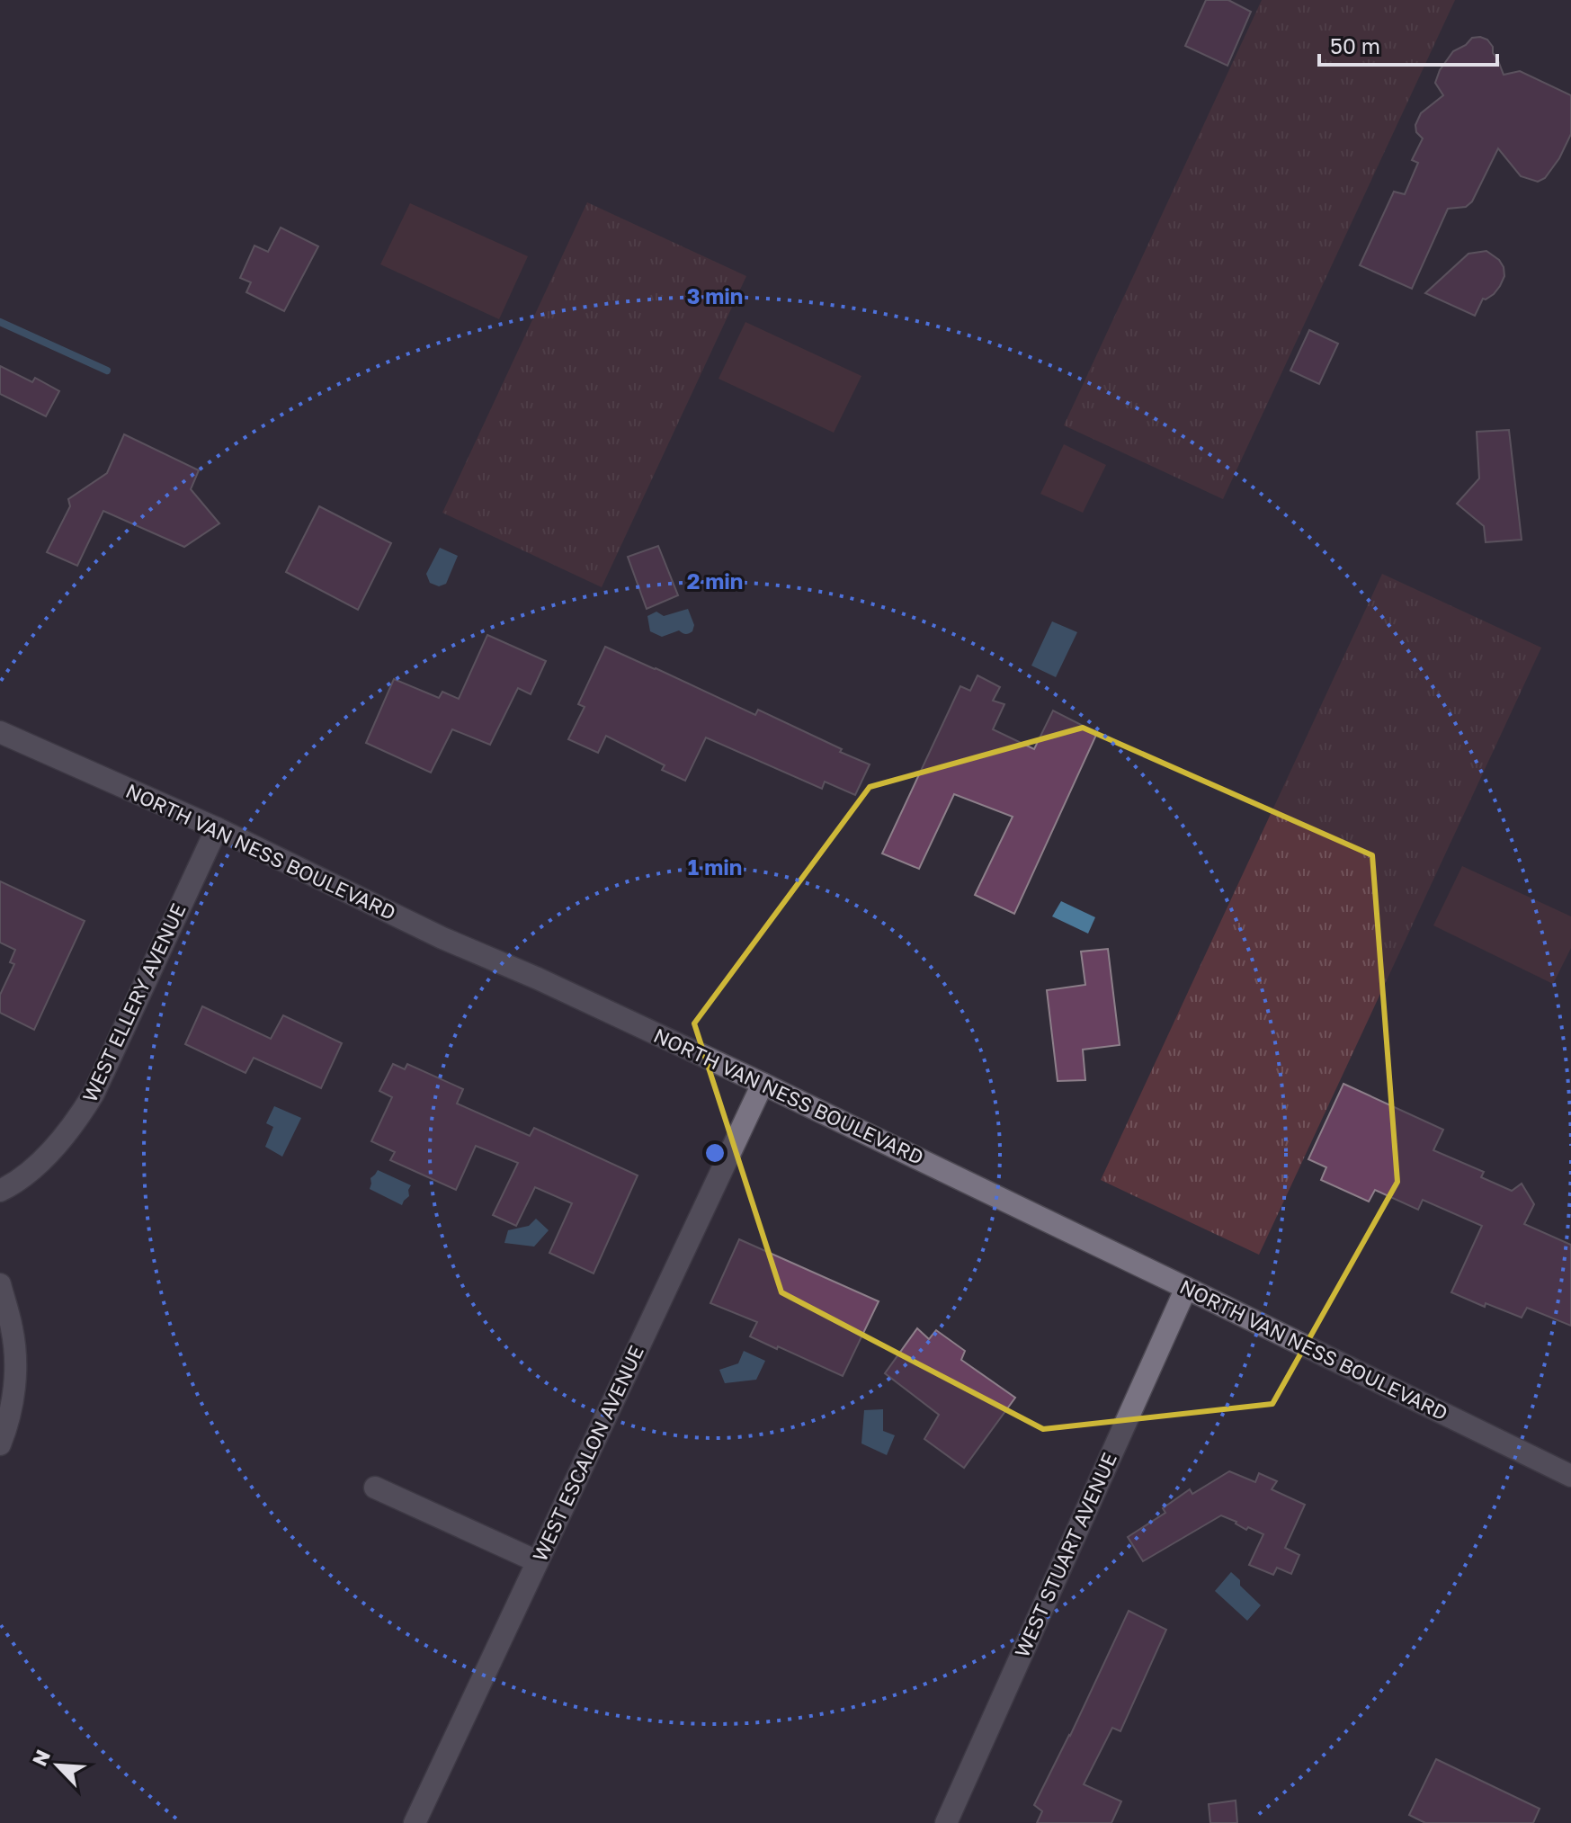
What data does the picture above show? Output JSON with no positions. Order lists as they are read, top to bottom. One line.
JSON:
{"streets":{"street":["NORTH VAN NESS BOULEVARD","WEST ELLERY AVENUE","WEST ESCALON AVENUE","WEST STUART AVENUE"]},"crossings":[["NORTH VAN NESS BOULEVARD","WEST ELLERY AVENUE"],["NORTH VAN NESS BOULEVARD","WEST ESCALON AVENUE"],["NORTH VAN NESS BOULEVARD","WEST STUART AVENUE"]],"scale_bar":"50 m","north":"top left","rings":["3 min","2 min","1 min"]}
